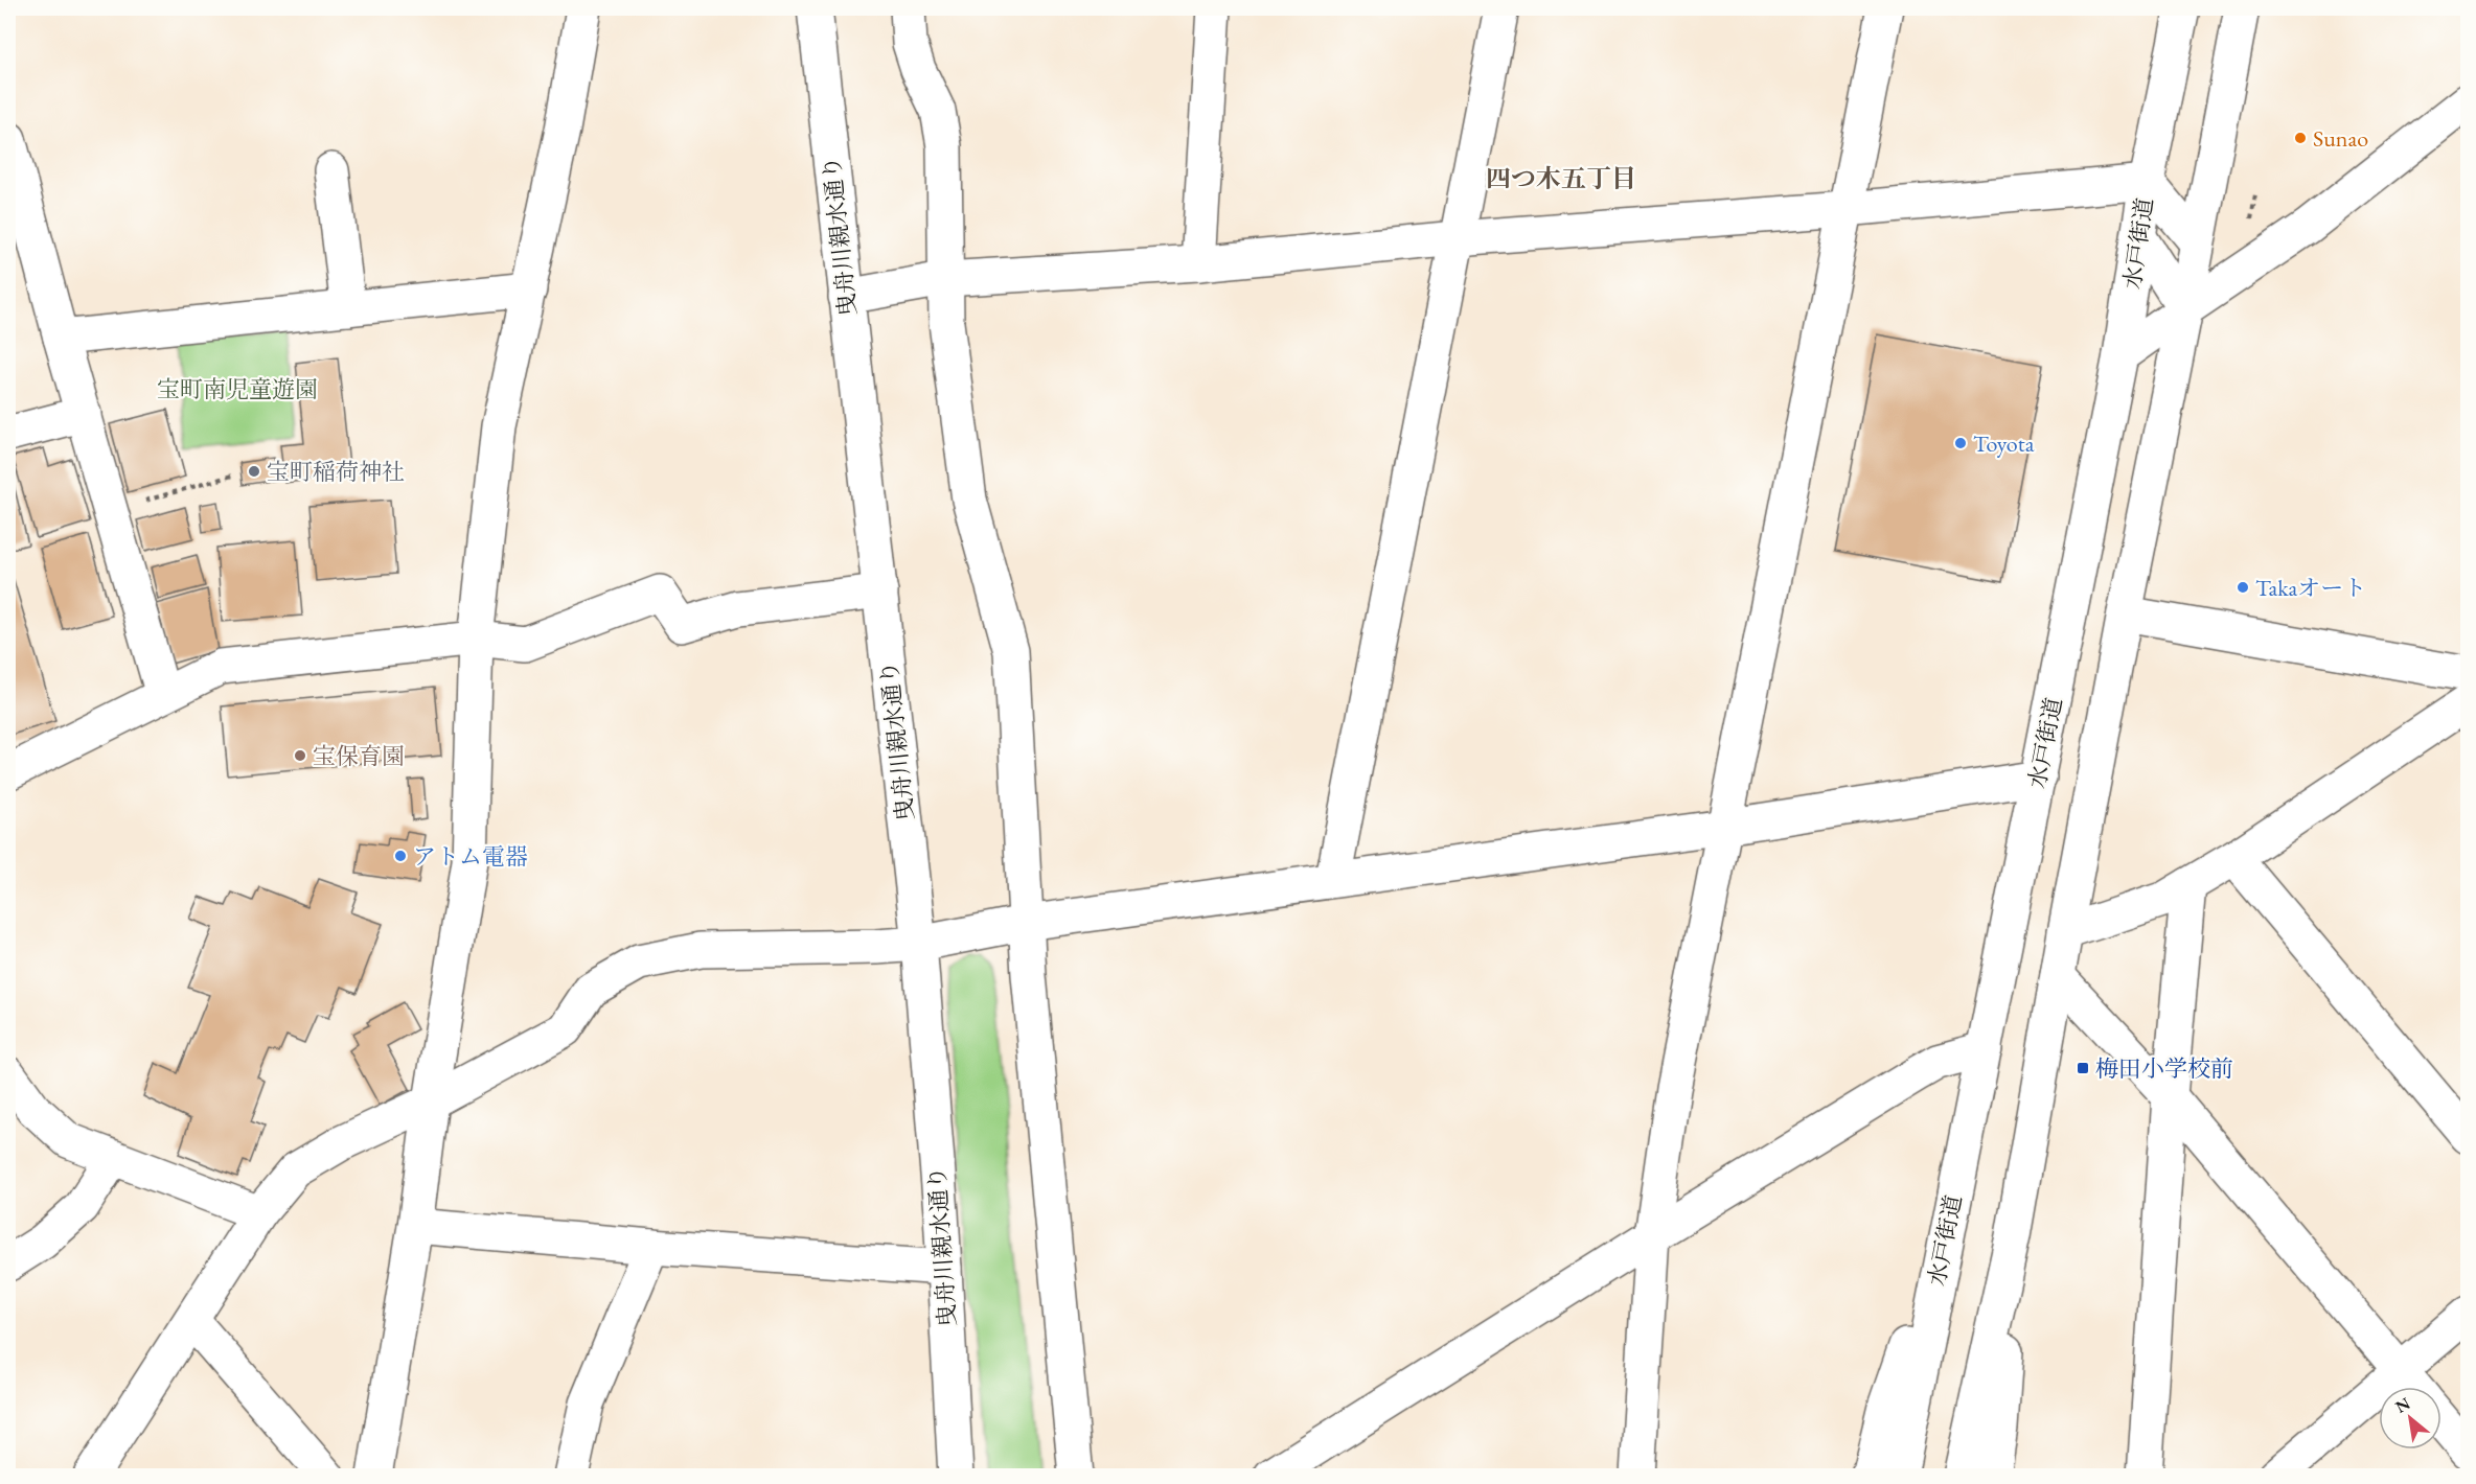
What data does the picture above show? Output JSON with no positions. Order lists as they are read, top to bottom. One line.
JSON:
{"streets":{"main road":["曳舟川親水通り","水戸街道"]},"districts":["四つ木五丁目"],"parks":["宝町南児童遊園"],"places":{"other":["Sunao","Toyota","宝町稲荷神社","Takaオート","宝保育園","アトム電器"],"transit":["梅田小学校前"]},"north":"top left"}
